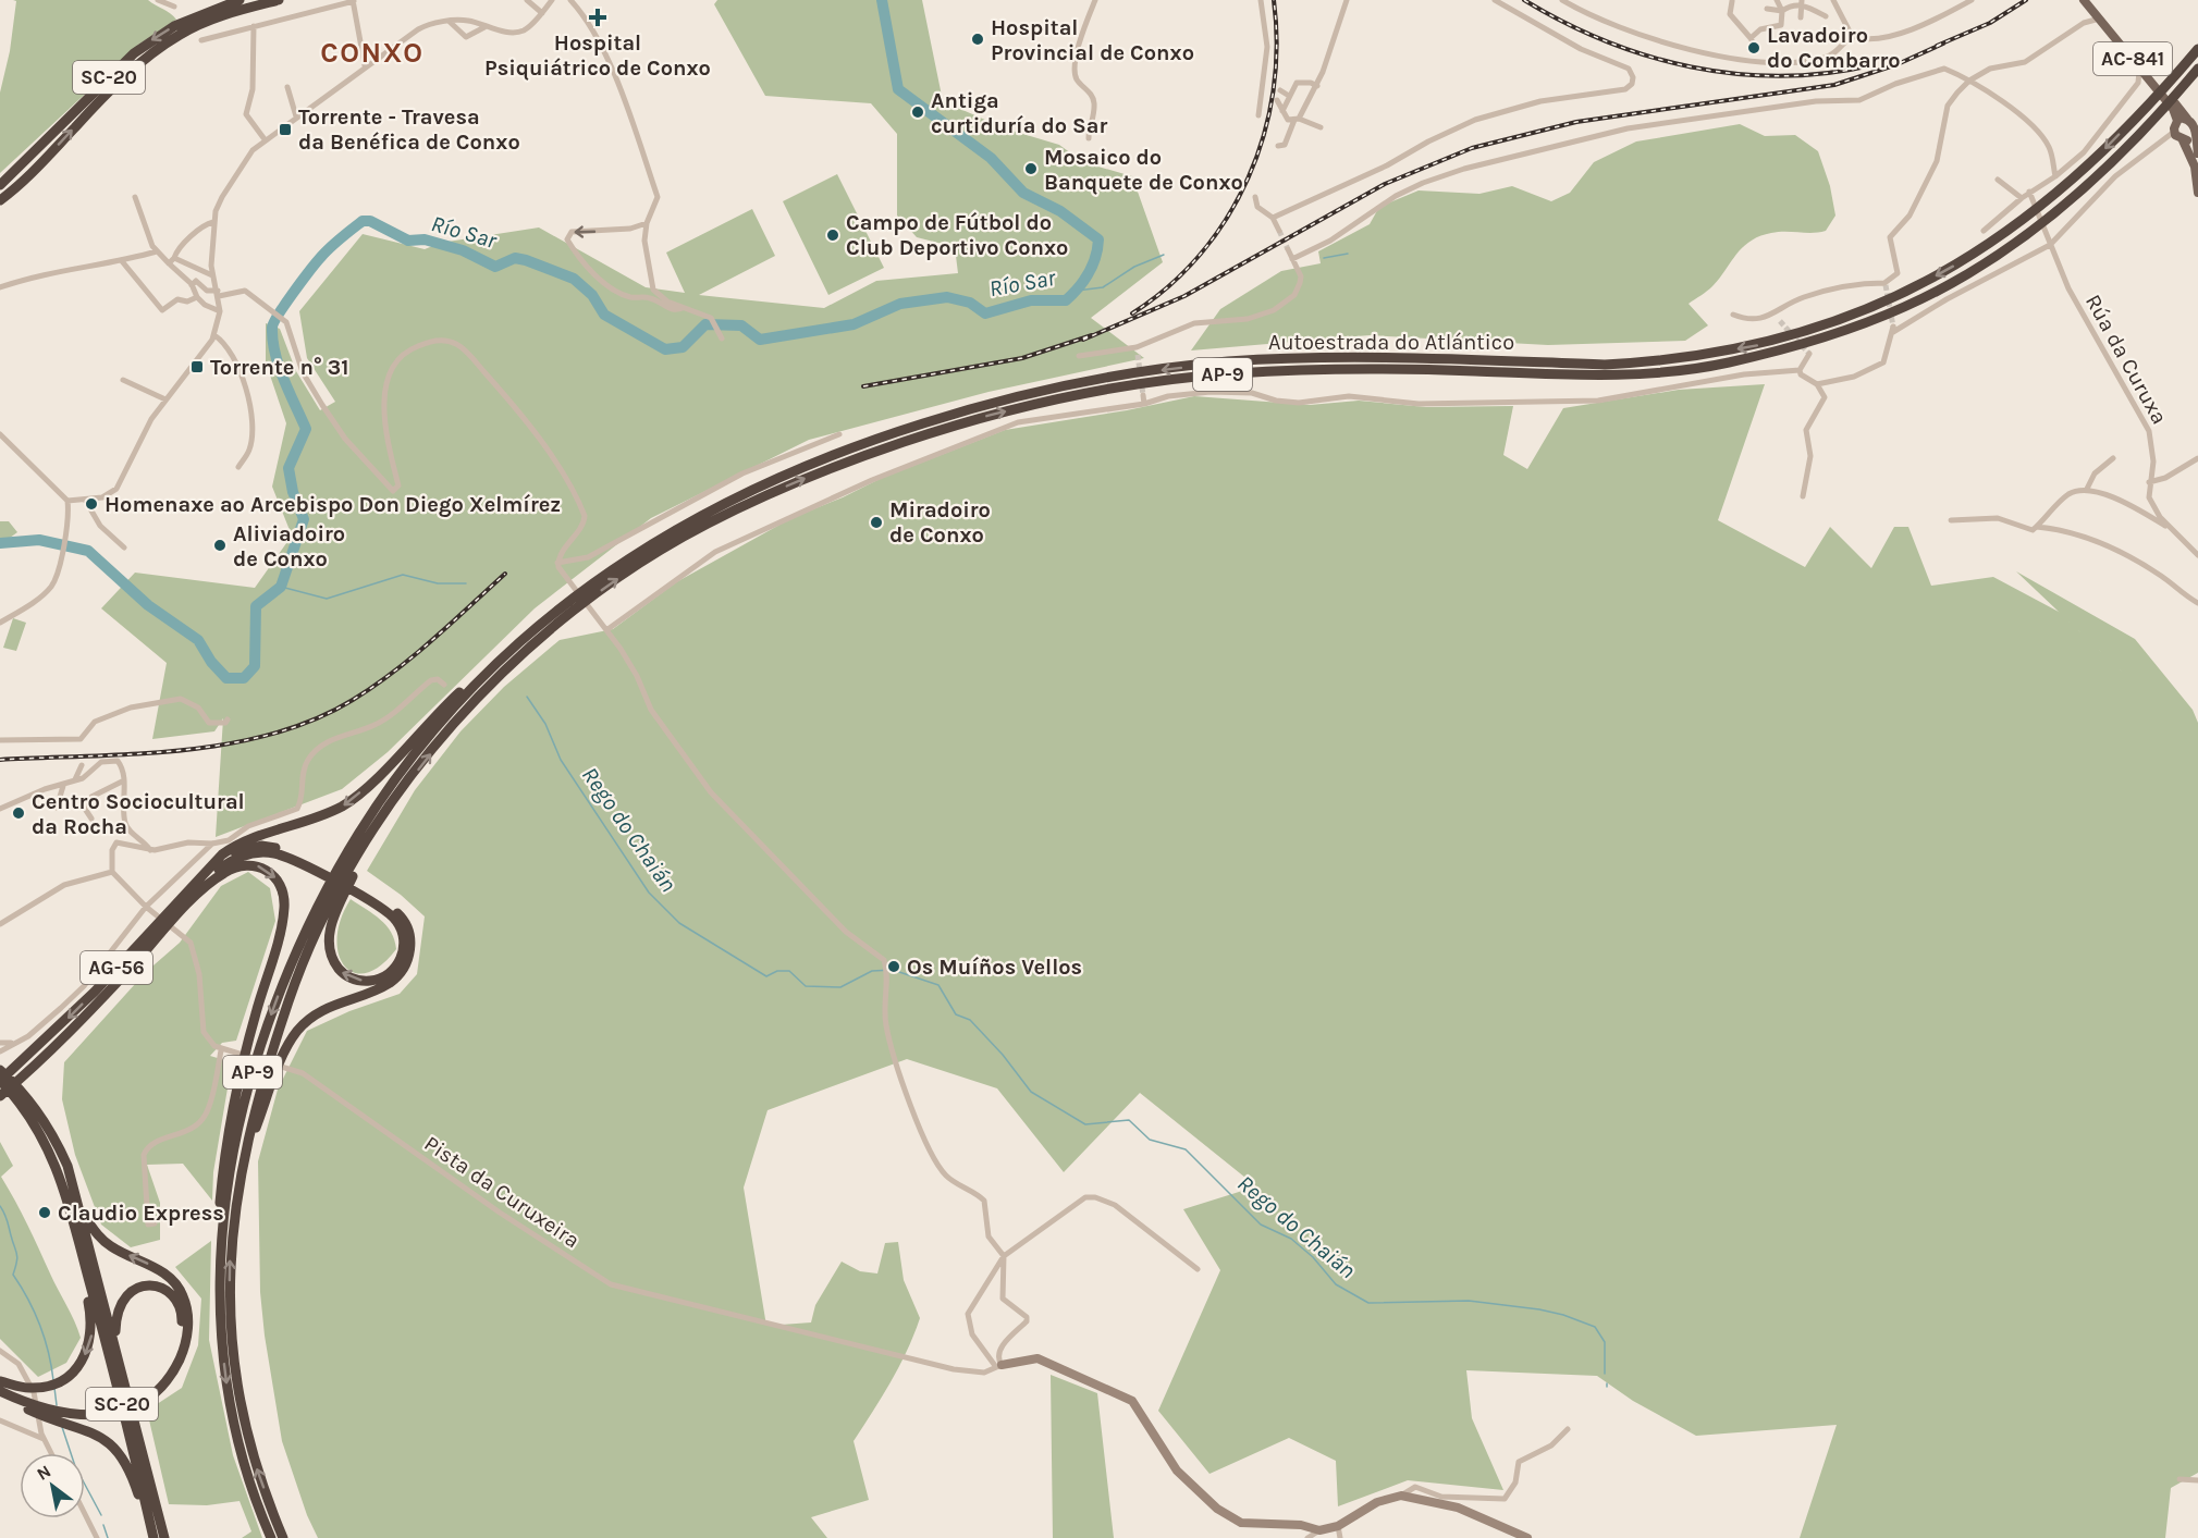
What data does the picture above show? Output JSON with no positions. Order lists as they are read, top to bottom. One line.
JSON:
{"streets":{"highway":["SC-20","Autoestrada do Atlántico","AP-9","AG-56"],"main road":["AC-841"],"street":["Rúa da Curuxa","Pista da Curuxeira"]},"crossings":[["AC-841","Autoestrada do Atlántico"],["SC-20","AG-56"]],"districts":["CONXO"],"water":["Río Sar","Rego do Chaián"],"places":{"health":["Hospital Psiquiátrico de Conxo"],"other":["Hospital Provincial de Conxo","Lavadoiro do Combarro","Antiga curtiduría do Sar","Mosaico do Banquete de Conxo","Campo de Fútbol do Club Deportivo Conxo","Homenaxe ao Arcebispo Don Diego Xelmírez","Miradoiro de Conxo","Aliviadoiro de Conxo","Centro Sociocultural da Rocha","Os Muíños Vellos","Claudio Express"],"transit":["Torrente - Travesa da Benéfica de Conxo","Torrente n° 31"]},"north":"top left"}
